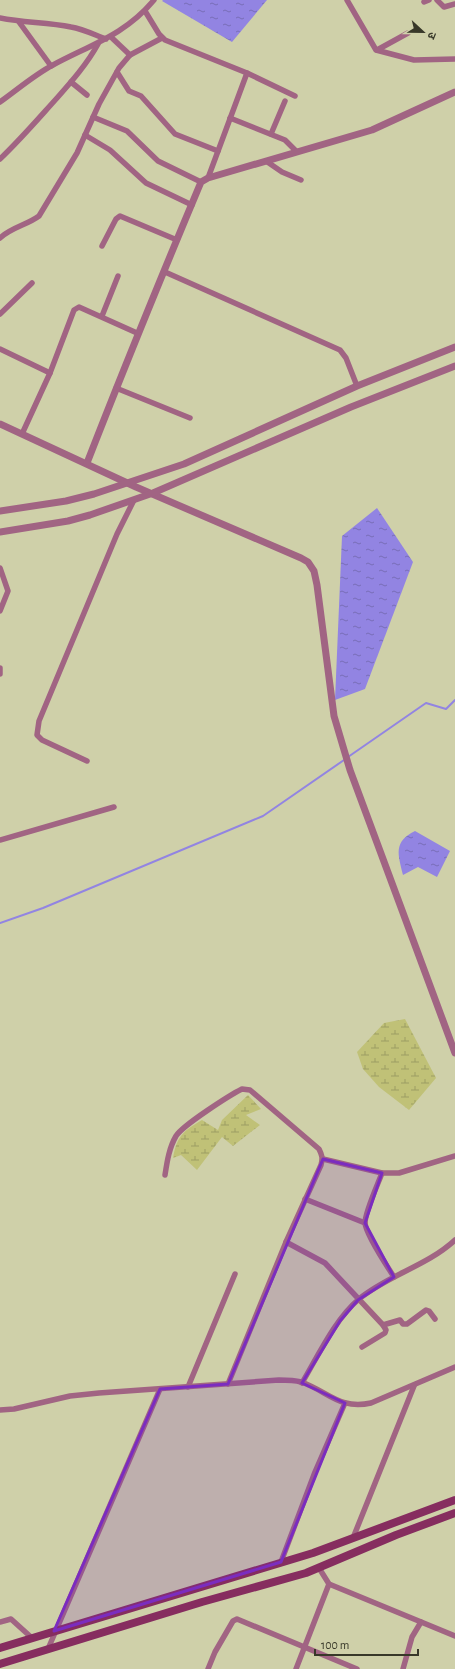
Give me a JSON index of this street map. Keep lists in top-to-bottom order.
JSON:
{
  "scale_bar": "100 m",
  "north": "right"
}
